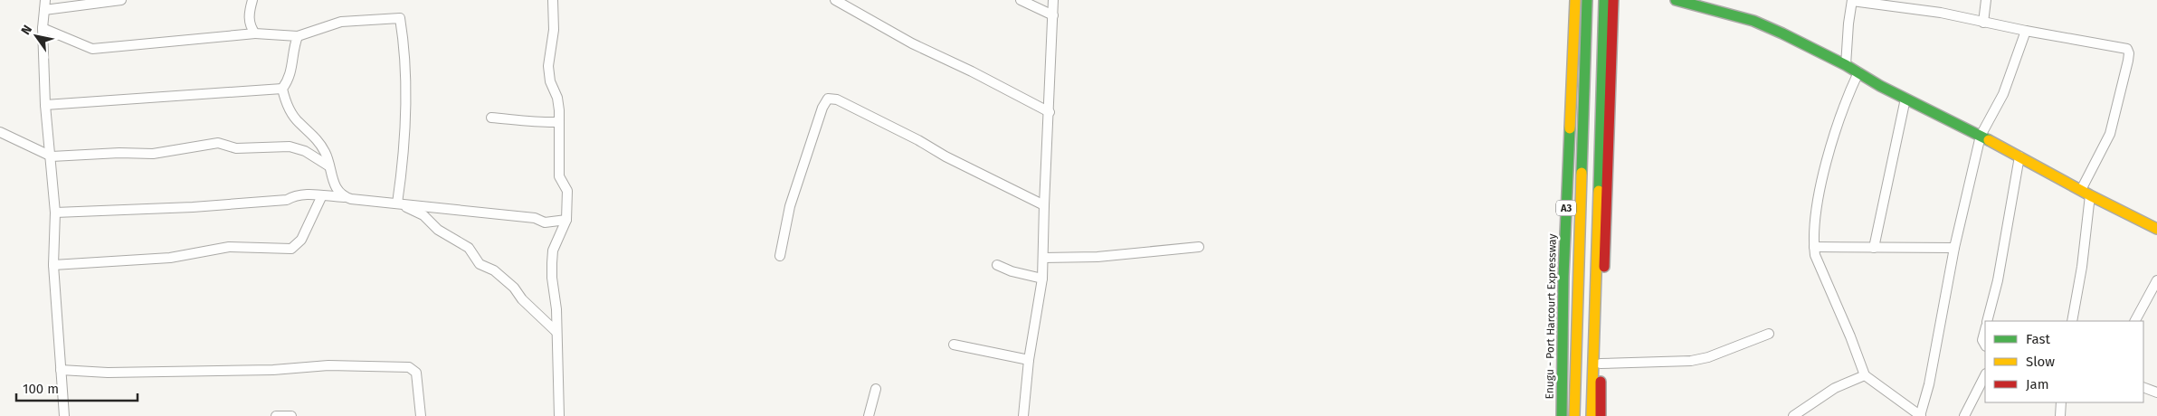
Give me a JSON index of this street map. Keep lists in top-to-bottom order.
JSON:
{
  "streets": {
    "main road": ["A3", "Enugu - Port Harcourt Expressway"]
  },
  "legend": ["Fast", "Slow", "Jam"],
  "scale_bar": "100 m",
  "north": "top left"
}
